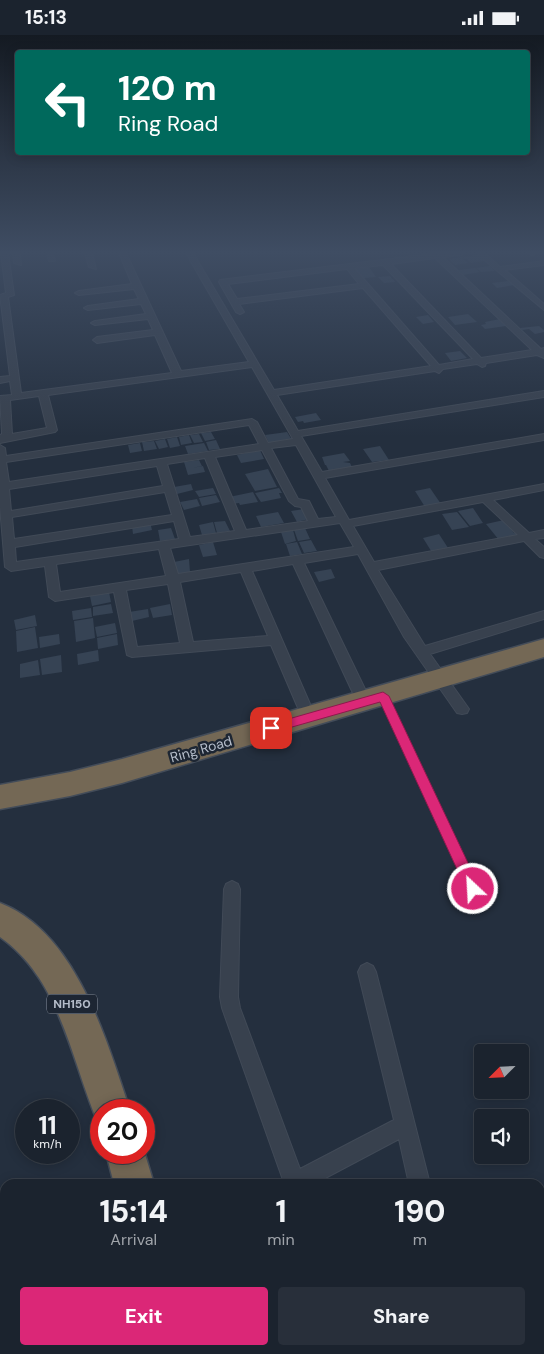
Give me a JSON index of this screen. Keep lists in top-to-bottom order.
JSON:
{
  "streets": {
    "highway": ["Ring Road", "NH150"]
  },
  "north": "bottom left",
  "page": {
    "status": "15:13",
    "turn": ["120 m", "Ring Road"],
    "speed": "11 km/h",
    "limit": "20",
    "eta": [
      "15:14",
      "Arrival",
      "1",
      "min",
      "190",
      "m"
    ],
    "buttons": ["Exit", "Share"]
  }
}
